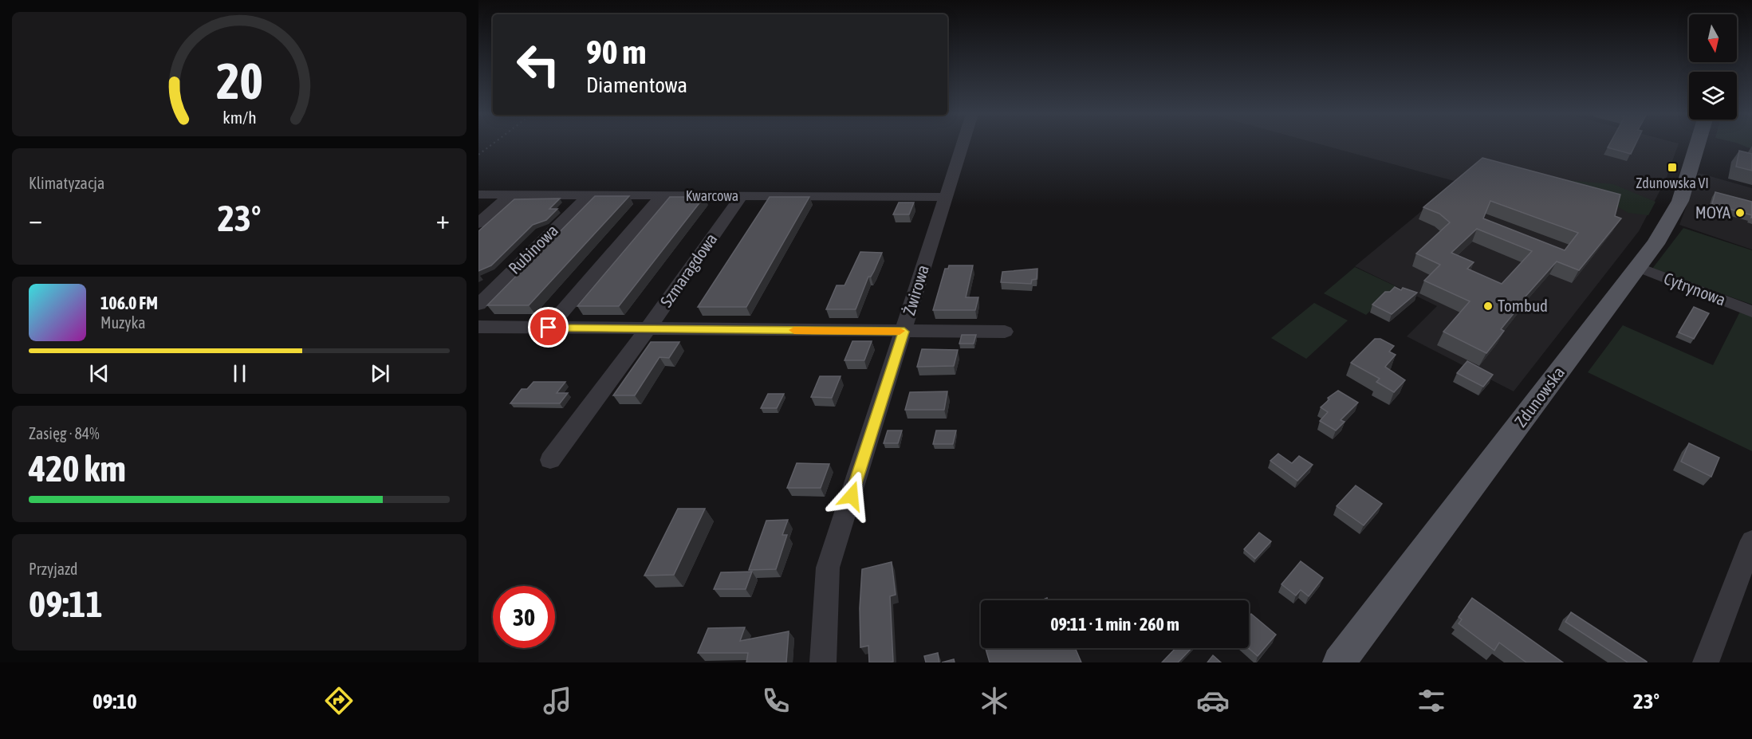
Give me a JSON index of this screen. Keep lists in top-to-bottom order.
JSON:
{
  "streets": {
    "main road": ["Zdunowska"],
    "street": [
      "Kwarcowa",
      "Rubinowa",
      "Szmaragdowa",
      "Cytrynowa",
      "Żwirowa"
    ]
  },
  "crossings": [
    ["Kwarcowa", "Rubinowa"],
    ["Kwarcowa", "Szmaragdowa"],
    ["Kwarcowa", "Żwirowa"],
    ["Cytrynowa", "Zdunowska"]
  ],
  "places": {
    "transit": ["Zdunowska VI"],
    "other": ["MOYA", "Tombud"]
  },
  "north": "bottom",
  "page": {
    "turn": ["90 m", "Diamentowa"],
    "tile": [
      "Klimatyzacja",
      ["Zasięg · 84%", "420 km"],
      ["Przyjazd", "09:11"]
    ],
    "heat": ["−", "23°", "+"],
    "song": ["106.0 FM", "Muzyka"],
    "limit": "30",
    "trip": "09:11 · 1 min · 260 m",
    "tabs": ["09:10", "23°"],
    "gauge": ["20", "km/h"]
  }
}
